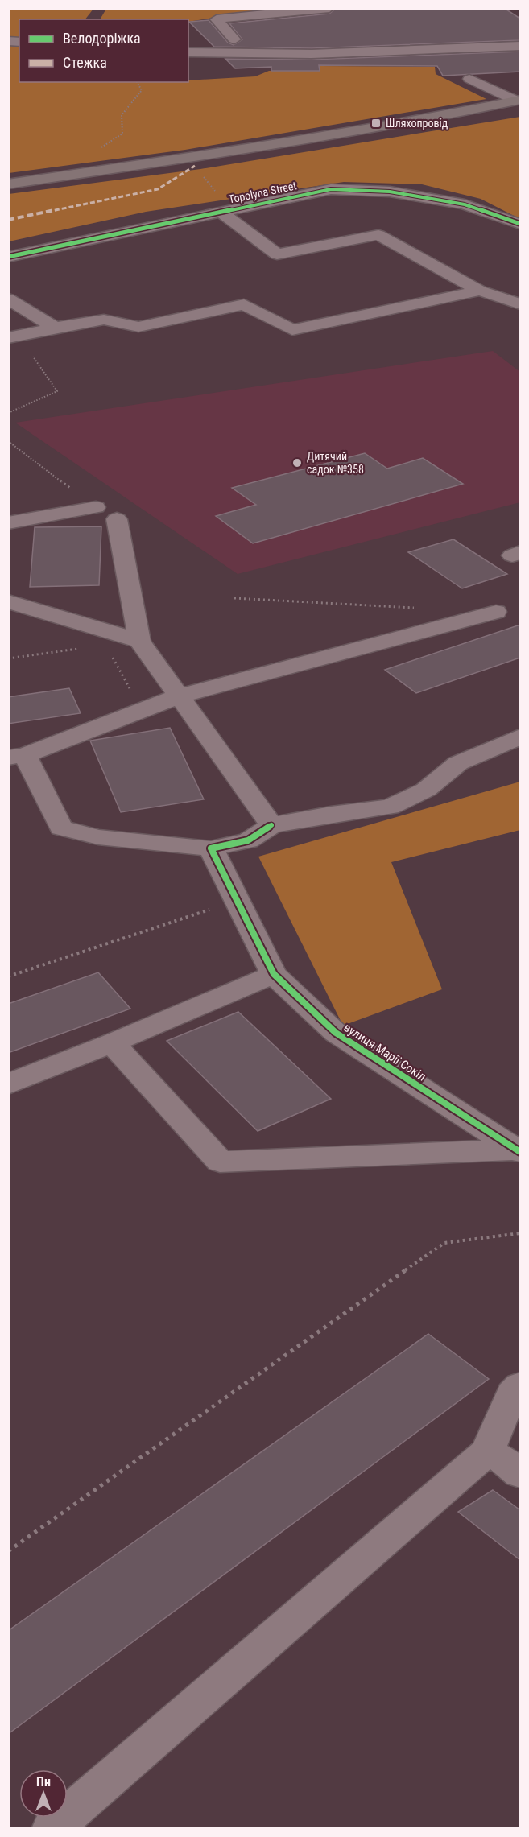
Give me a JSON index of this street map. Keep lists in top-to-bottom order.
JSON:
{
  "streets": {
    "street": ["Topolyna Street", "вулиця Марії Сокіл"]
  },
  "places": {
    "transit": ["Шляхопровід"],
    "other": ["Дитячий садок №358"]
  },
  "legend": ["Велодоріжка", "Стежка"],
  "north": "top"
}
